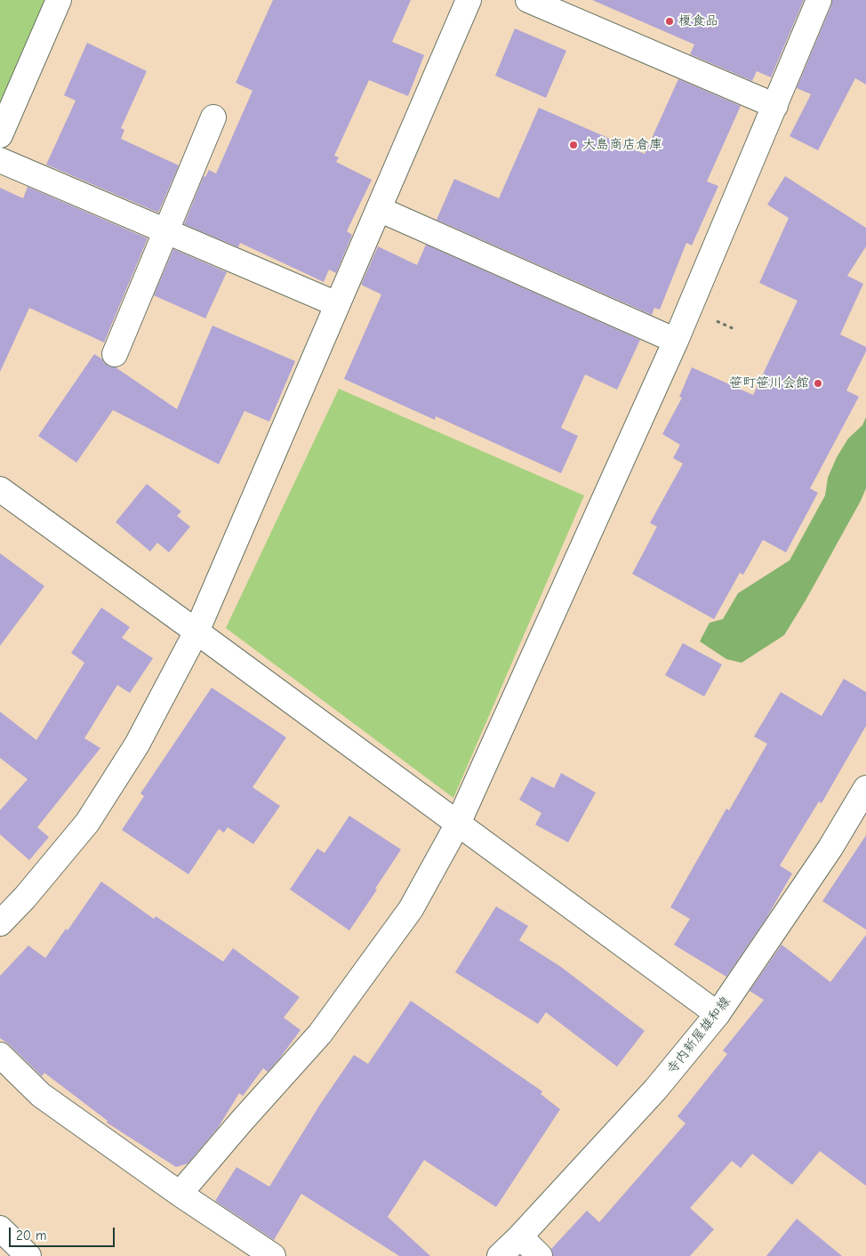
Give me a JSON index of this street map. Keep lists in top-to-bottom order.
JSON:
{
  "streets": {
    "street": ["寺内新屋雄和線"]
  },
  "places": ["榎食品", "大島商店倉庫", "笹町笹川会館"],
  "scale_bar": "20 m"
}
